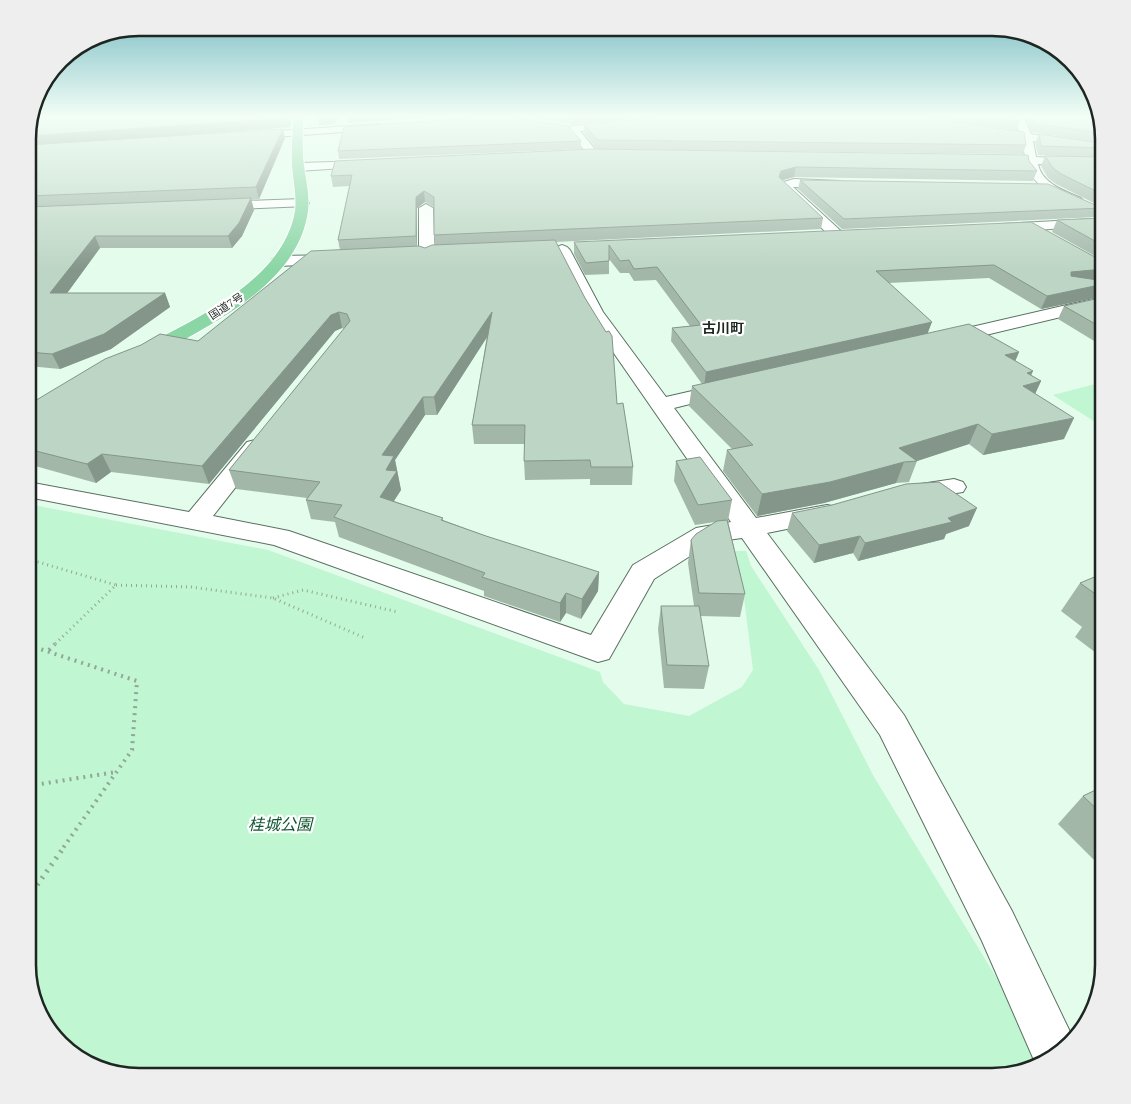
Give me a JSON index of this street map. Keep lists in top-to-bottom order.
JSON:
{
  "streets": {
    "highway": ["国道7号"]
  },
  "districts": ["古川町"],
  "parks": ["桂城公園"]
}
